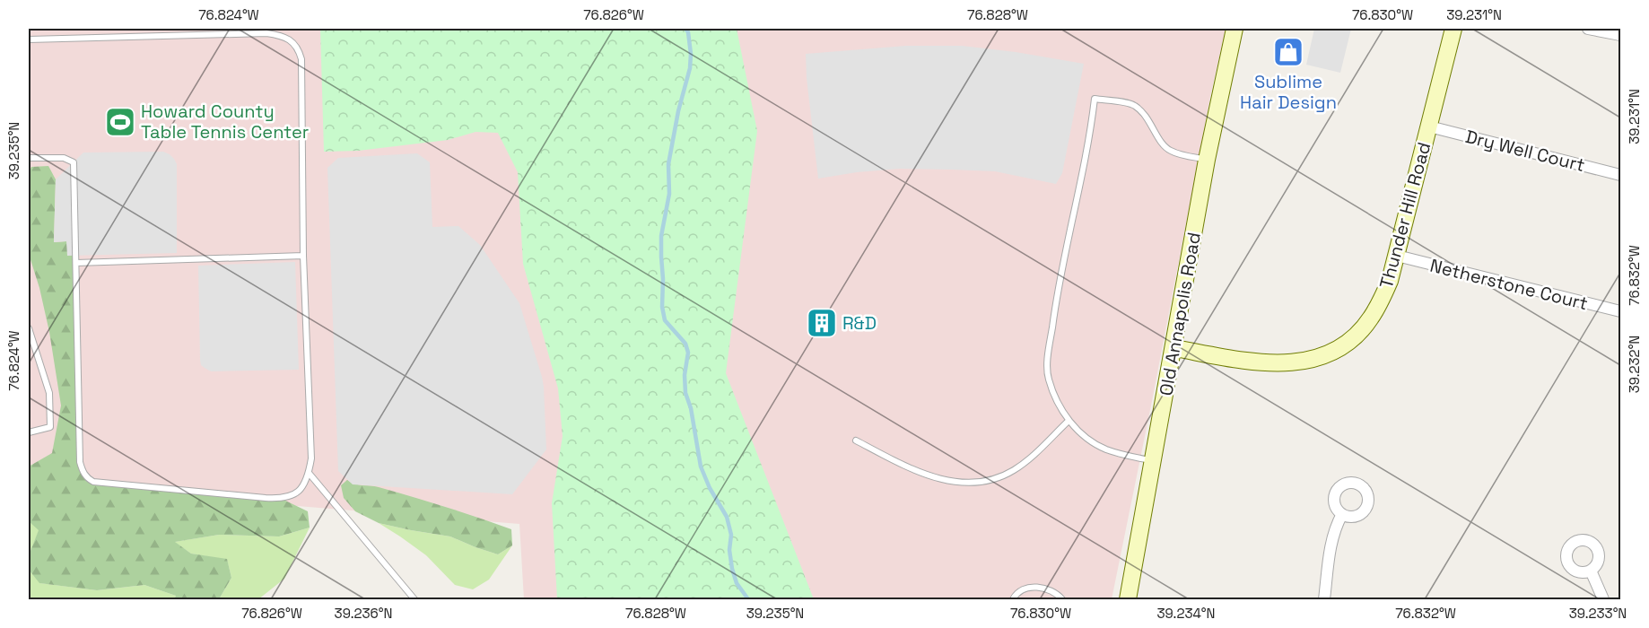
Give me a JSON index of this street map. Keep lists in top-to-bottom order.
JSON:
{
  "streets": {
    "main road": ["Thunder Hill Road", "Old Annapolis Road"],
    "street": ["Dry Well Court", "Netherstone Court"]
  },
  "crossings": [
    ["Dry Well Court", "Thunder Hill Road"],
    ["Thunder Hill Road", "Netherstone Court"],
    ["Thunder Hill Road", "Old Annapolis Road"]
  ],
  "places": {
    "shop": ["Sublime Hair Design"],
    "sports": ["Howard County Table Tennis Center"],
    "building": ["R&D"]
  },
  "coordinates": [
    "76.824°W",
    "76.826°W",
    "76.828°W",
    "76.830°W",
    "39.231°N",
    "39.235°N",
    "76.832°W",
    "39.232°N",
    "39.236°N",
    "39.234°N",
    "39.233°N"
  ]
}
